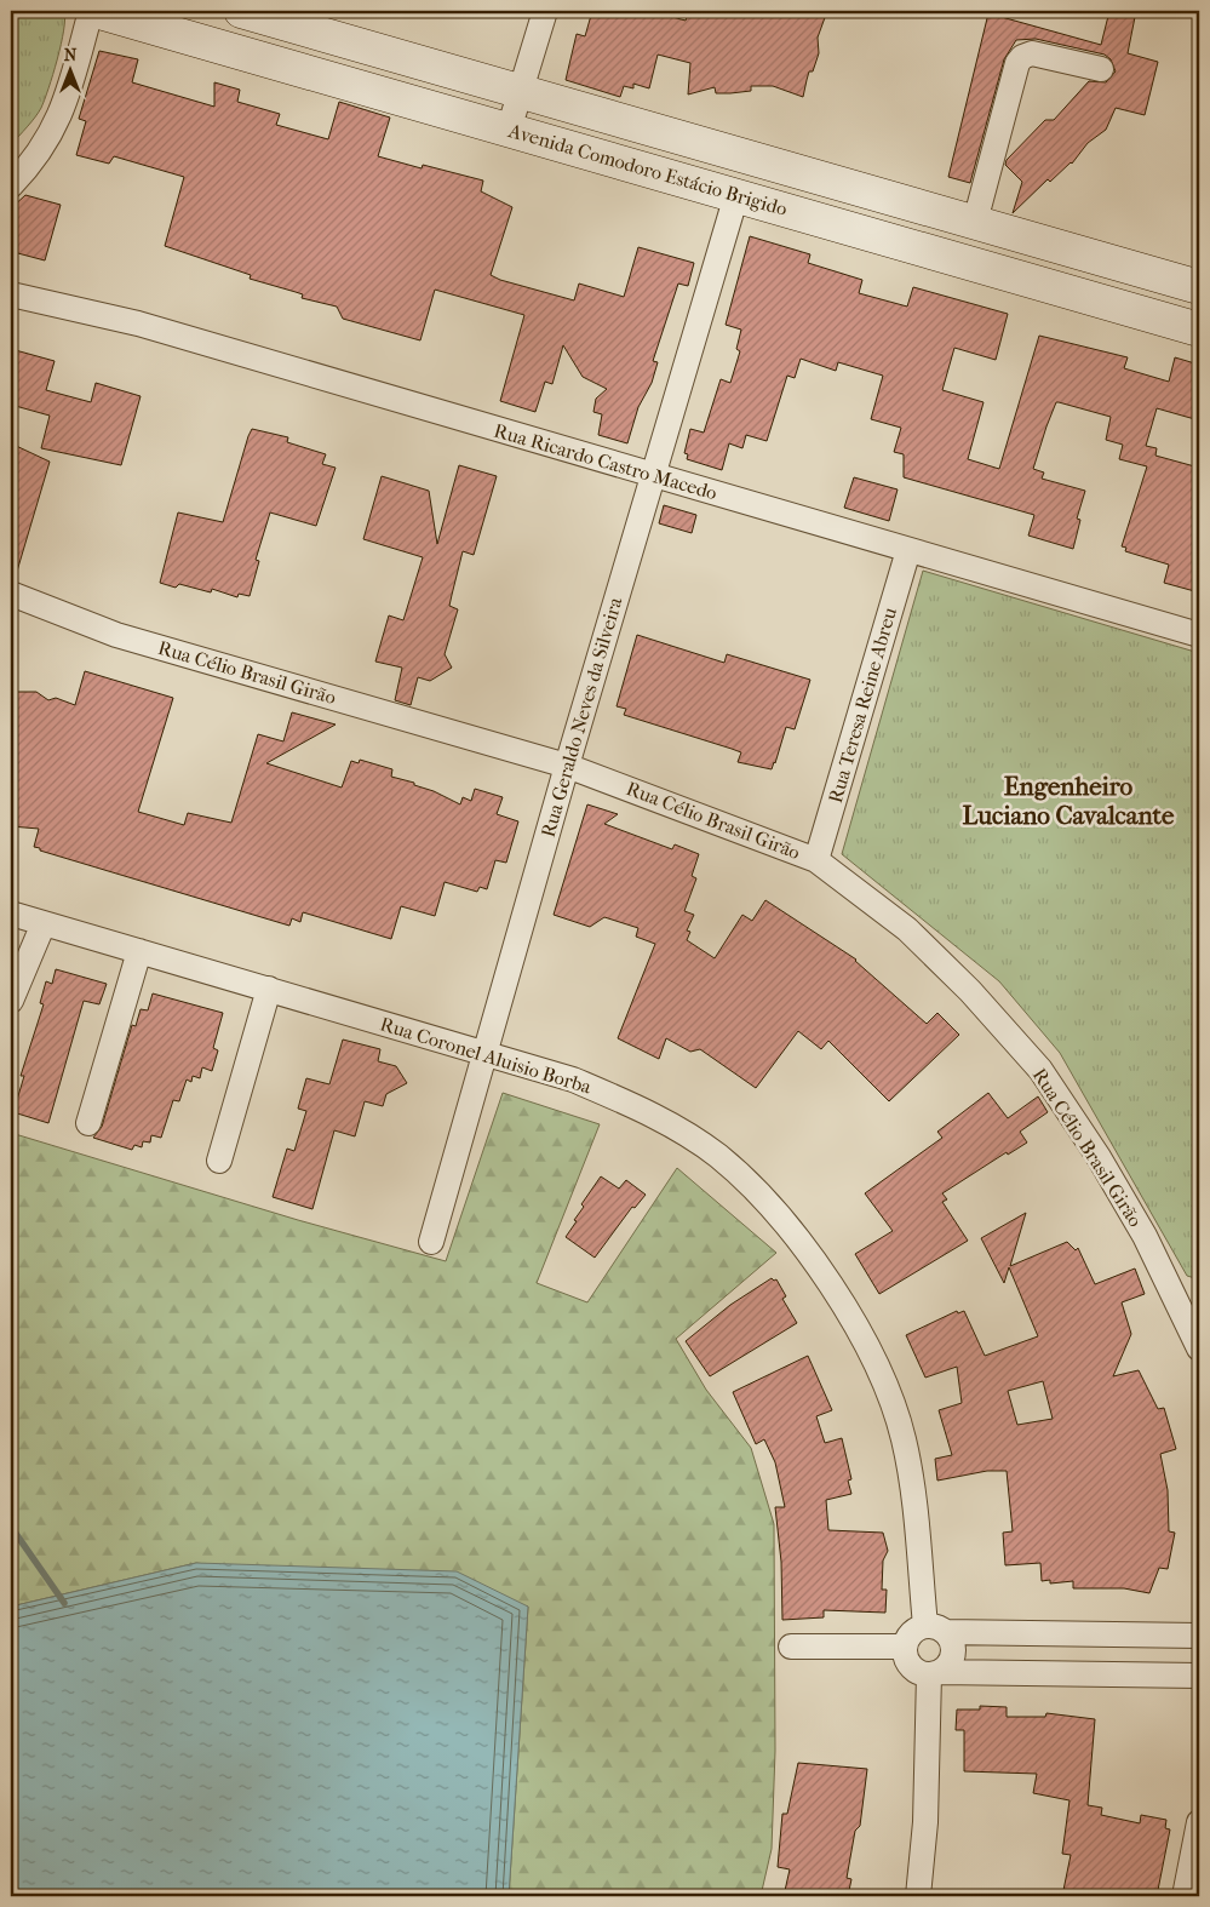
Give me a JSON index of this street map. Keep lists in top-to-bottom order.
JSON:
{
  "streets": {
    "main road": ["Avenida Comodoro Estácio Brigido"],
    "street": [
      "Rua Ricardo Castro Macedo",
      "Rua Célio Brasil Girão",
      "Rua Teresa Reine Abreu",
      "Rua Geraldo Neves da Silveira",
      "Rua Coronel Aluisio Borba"
    ]
  },
  "crossings": [
    ["Avenida Comodoro Estácio Brigido", "Rua Geraldo Neves da Silveira"],
    ["Rua Ricardo Castro Macedo", "Rua Teresa Reine Abreu"],
    ["Rua Ricardo Castro Macedo", "Rua Geraldo Neves da Silveira"],
    ["Rua Célio Brasil Girão", "Rua Teresa Reine Abreu"],
    ["Rua Célio Brasil Girão", "Rua Geraldo Neves da Silveira"],
    ["Rua Geraldo Neves da Silveira", "Rua Coronel Aluisio Borba"]
  ],
  "districts": ["Engenheiro Luciano Cavalcante"],
  "north": "top"
}
